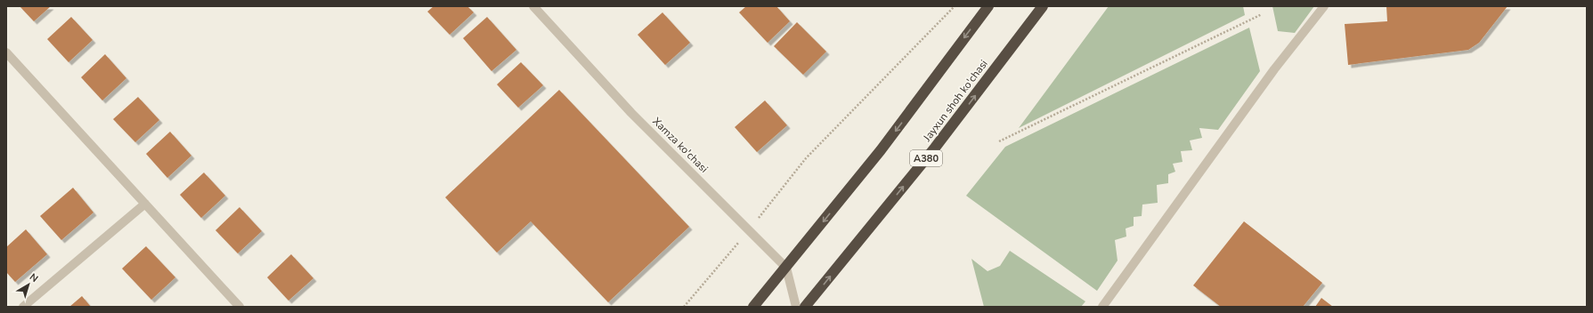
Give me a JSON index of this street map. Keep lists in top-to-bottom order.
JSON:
{
  "streets": {
    "highway": ["Jayxun shoh ko'chasi", "A380"],
    "street": ["Xamza ko'chasi"]
  },
  "north": "top right"
}
